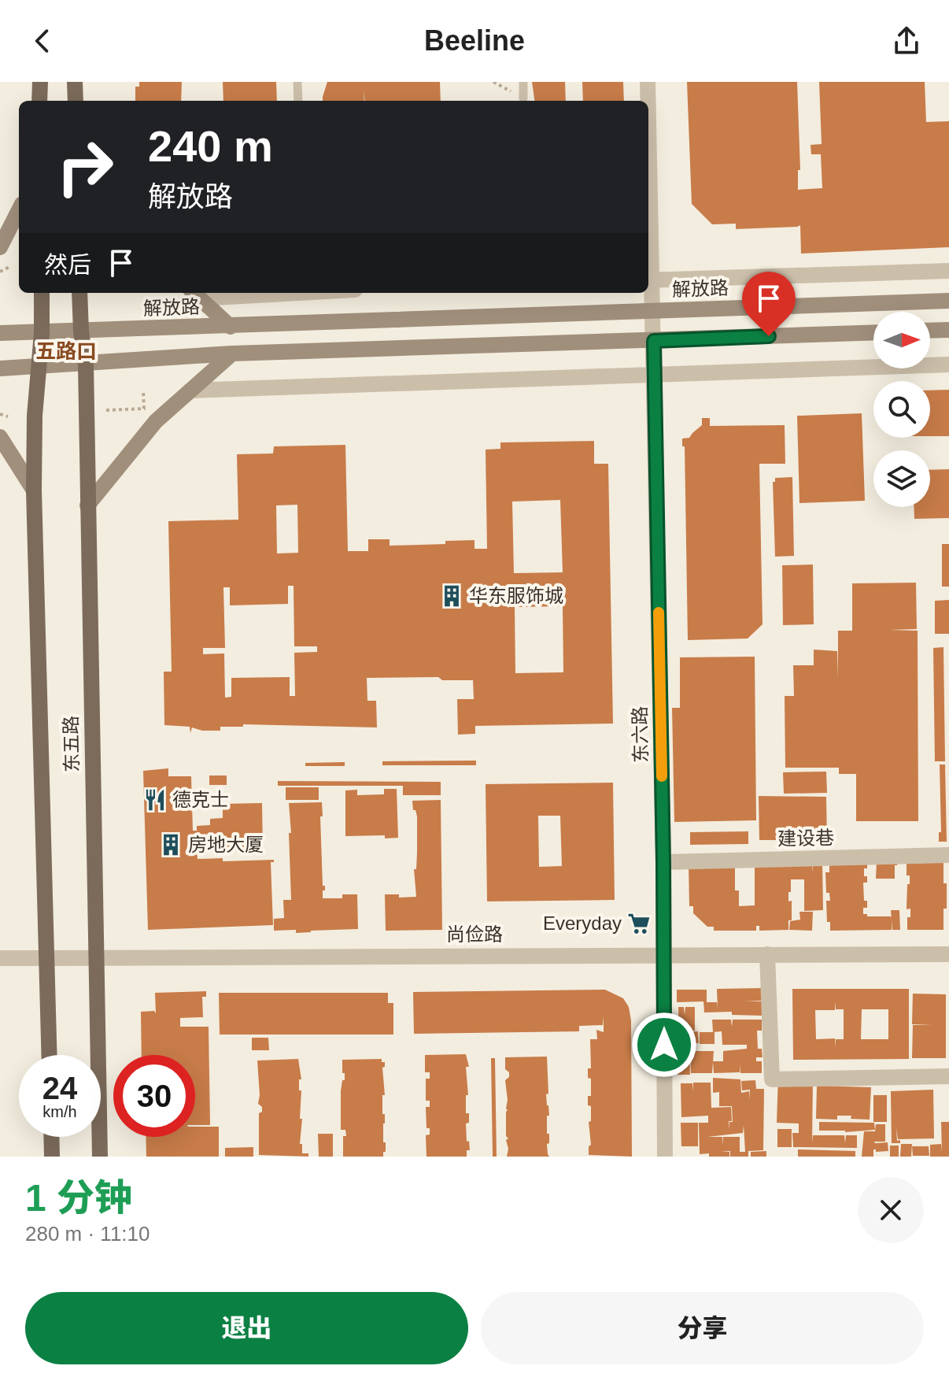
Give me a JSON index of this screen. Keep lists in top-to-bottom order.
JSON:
{
  "streets": {
    "main road": ["解放路", "东五路"],
    "street": ["东六路", "建设巷", "尚俭路"]
  },
  "crossings": [
    ["解放路", "东六路"],
    ["解放路", "东五路"],
    ["东六路", "建设巷"],
    ["东六路", "尚俭路"],
    ["东五路", "尚俭路"]
  ],
  "districts": ["五路口"],
  "places": {
    "building": ["华东服饰城", "房地大厦"],
    "restaurant": ["德克士"],
    "supermarket": ["Everyday"]
  },
  "north": "right",
  "page": {
    "header": "Beeline",
    "turn": ["240 m", "解放路"],
    "then": "然后",
    "speed": "24 km/h",
    "limit": "30",
    "heading": ["1 分钟", "280 m · 11:10"],
    "buttons": ["退出", "分享"]
  }
}
